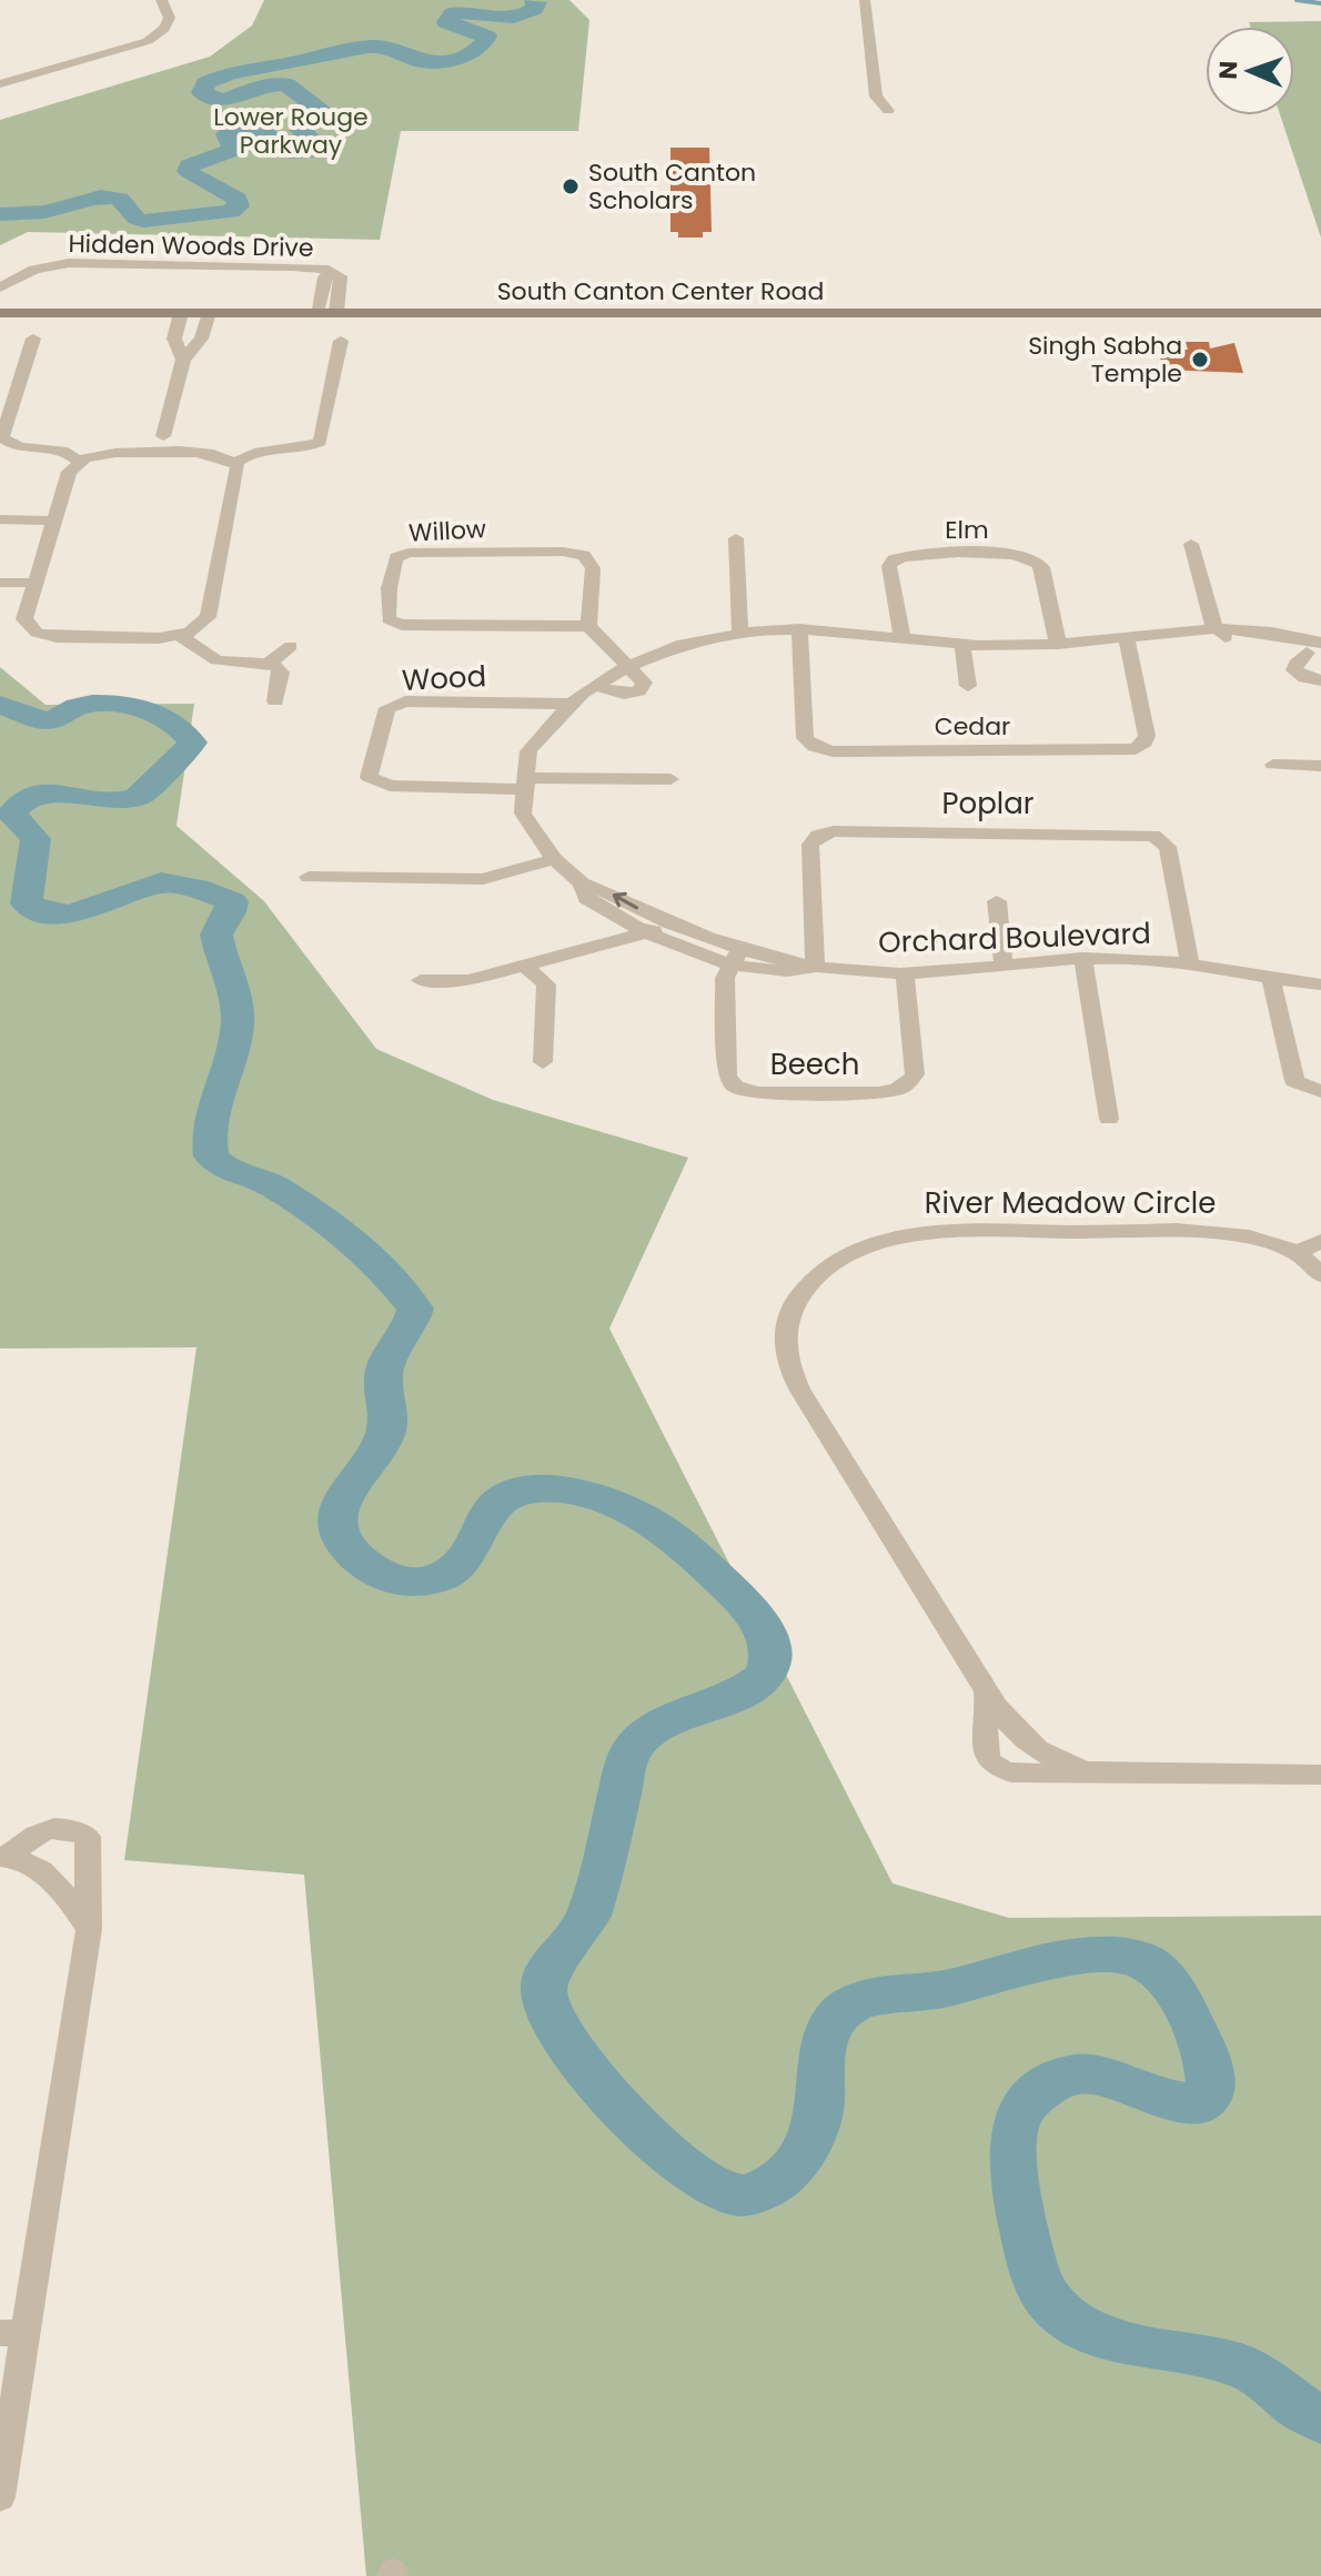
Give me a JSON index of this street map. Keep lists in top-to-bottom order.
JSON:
{
  "streets": {
    "main road": ["South Canton Center Road"],
    "street": [
      "Hidden Woods Drive",
      "Elm",
      "Willow",
      "Wood",
      "Cedar",
      "Poplar",
      "Orchard Boulevard",
      "Beech",
      "River Meadow Circle"
    ]
  },
  "crossings": [
    ["Hidden Woods Drive", "South Canton Center Road"],
    ["Wood", "Orchard Boulevard"],
    ["Poplar", "Orchard Boulevard"],
    ["Orchard Boulevard", "Beech"]
  ],
  "parks": ["Lower Rouge Parkway"],
  "places": ["South Canton Scholars", "Singh Sabha Temple"],
  "north": "left"
}
